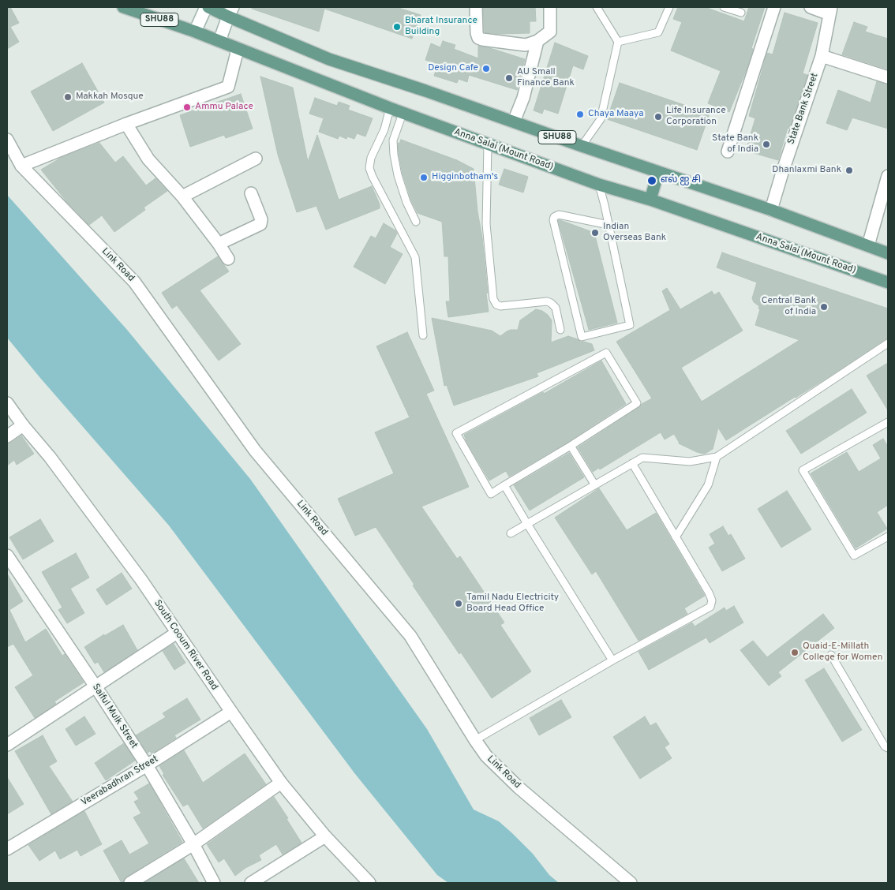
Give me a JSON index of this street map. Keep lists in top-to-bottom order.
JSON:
{
  "streets": {
    "main road": ["SHU88", "Anna Salai (Mount Road)"],
    "street": [
      "State Bank Street",
      "Link Road",
      "South Cooum River Road",
      "Saiful Mulk Street",
      "Veerabadhran Street"
    ]
  },
  "crossings": [
    ["SHU88", "State Bank Street"],
    ["South Cooum River Road", "Veerabadhran Street"],
    ["Saiful Mulk Street", "Veerabadhran Street"]
  ],
  "places": [
    "Bharat Insurance Building",
    "Design Cafe",
    "AU Small Finance Bank",
    "Makkah Mosque",
    "Ammu Palace",
    "Chaya Maaya",
    "Life Insurance Corporation",
    "State Bank of India",
    "Dhanlaxmi Bank",
    "Higginbotham's",
    "எல் ஐ சி",
    "Indian Overseas Bank",
    "Central Bank of India",
    "Tamil Nadu Electricity Board Head Office",
    "Quaid-E-Millath College for Women"
  ]
}
